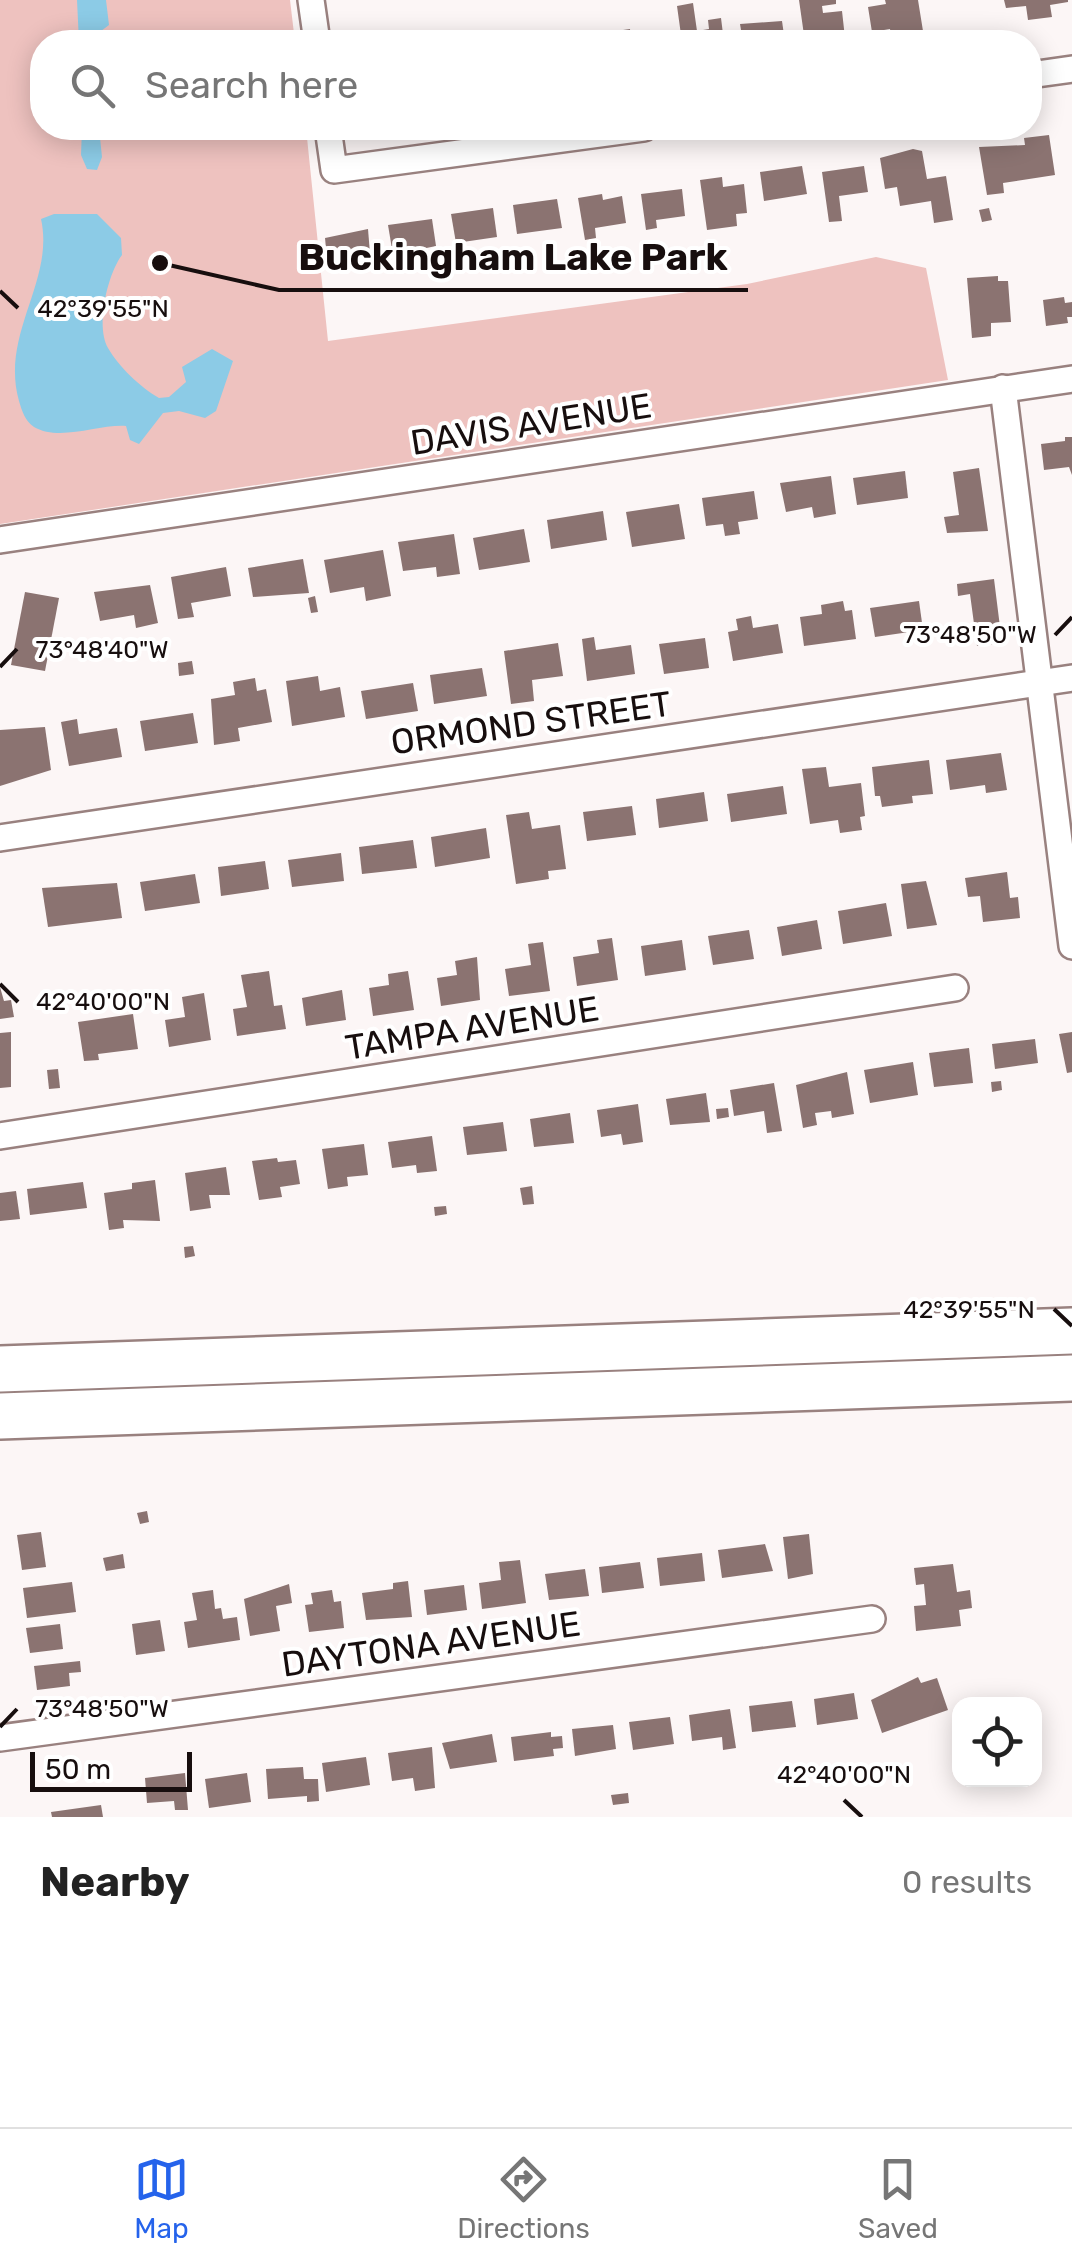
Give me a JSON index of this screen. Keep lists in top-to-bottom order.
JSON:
{
  "streets": {
    "street": [
      "DAVIS AVENUE",
      "ORMOND STREET",
      "TAMPA AVENUE",
      "DAYTONA AVENUE"
    ]
  },
  "places": ["Buckingham Lake Park"],
  "scale_bar": "50 m",
  "page": {
    "search": "Search here",
    "scale": "50 m",
    "heading": ["Nearby", "0 results"],
    "nav": ["Map", "Directions", "Saved"]
  },
  "coordinates": [
    "42°39'55\"N",
    "73°48'50\"W",
    "73°48'40\"W",
    "42°40'00\"N"
  ]
}
